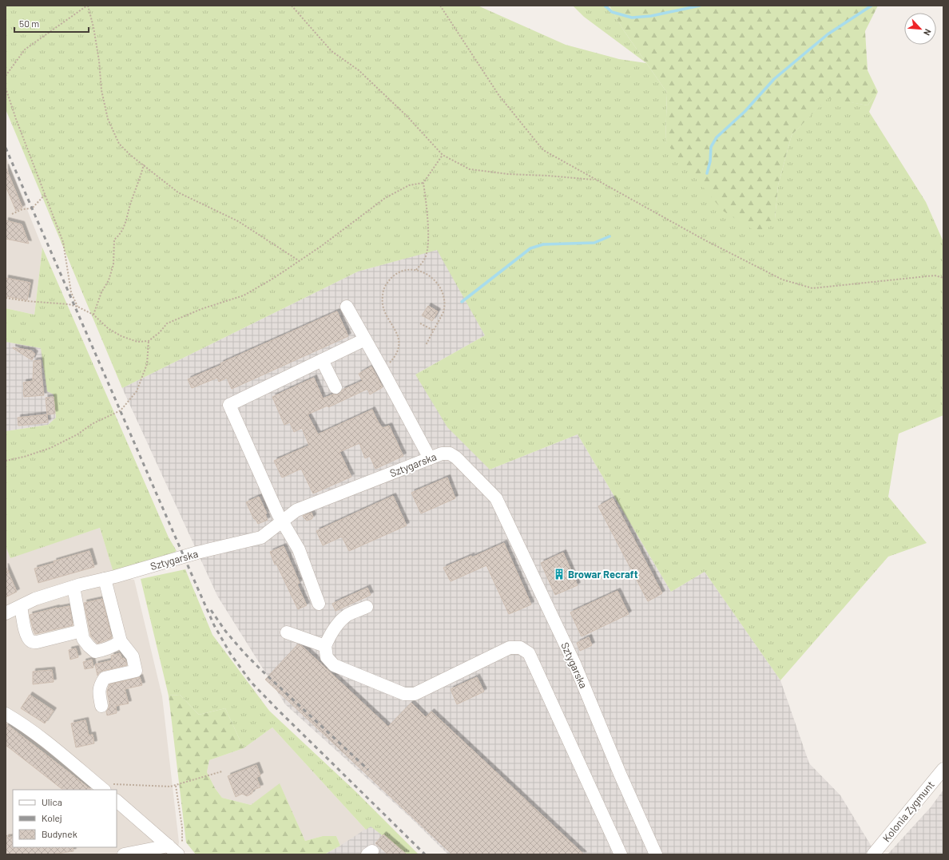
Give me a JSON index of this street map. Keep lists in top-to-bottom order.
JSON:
{
  "streets": {
    "street": ["Sztygarska", "Kolonia Zygmunt"]
  },
  "places": {
    "building": ["Browar Recraft"]
  },
  "legend": ["Ulica", "Kolej", "Budynek"],
  "scale_bar": "50 m",
  "north": "bottom right"
}
